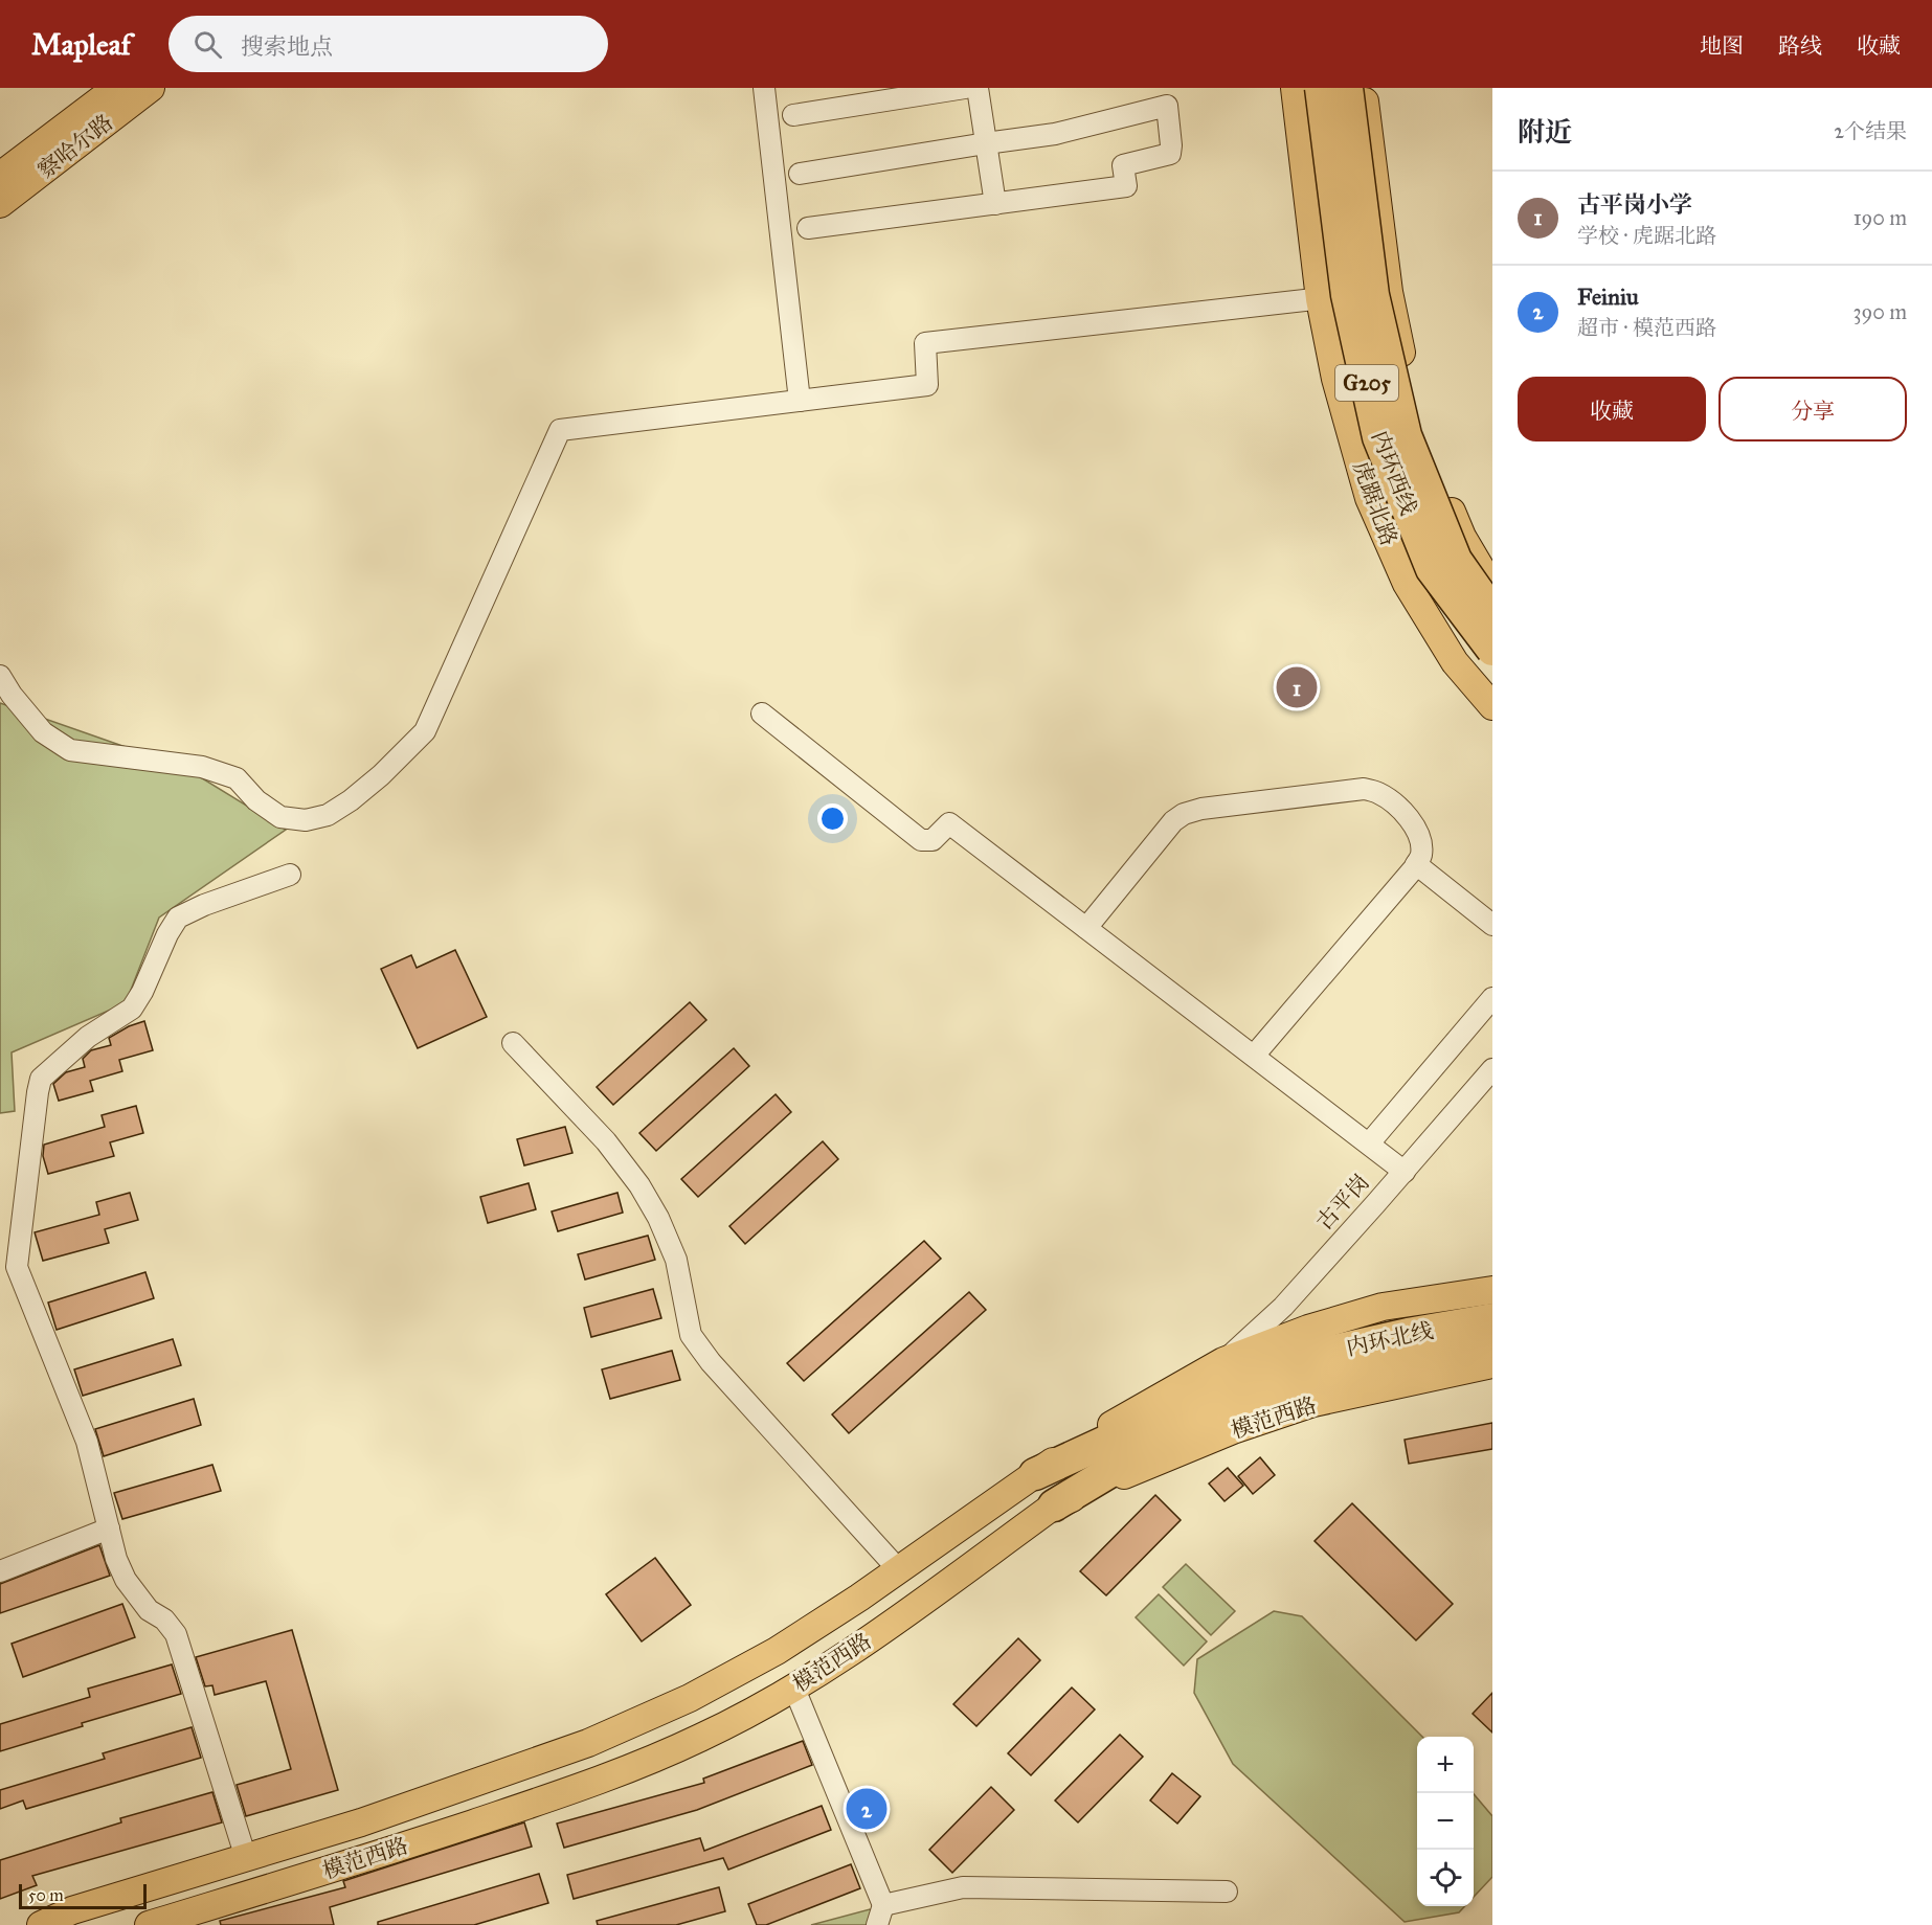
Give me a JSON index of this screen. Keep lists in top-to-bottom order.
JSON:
{
  "streets": {
    "highway": ["G205", "内环西线", "内环北线"],
    "main road": ["察哈尔路", "虎踞北路", "模范西路"],
    "street": ["古平岗"]
  },
  "crossings": [
    ["古平岗", "模范西路"],
    ["内环北线", "模范西路"]
  ],
  "scale_bar": "50 m",
  "page": {
    "header": "Mapleaf",
    "search": "搜索地点",
    "nav": ["地图", "路线", "收藏"],
    "heading": ["附近", "2个结果"],
    "list": [
      {
        "mark": "1",
        "name": "古平岗小学",
        "note": "学校 · 虎踞北路",
        "value": "190 m"
      },
      {
        "mark": "2",
        "name": "Feiniu",
        "note": "超市 · 模范西路",
        "value": "390 m"
      }
    ],
    "buttons": ["收藏", "分享"],
    "pins": ["1", "2"],
    "map_buttons": ["+", "−"],
    "scale": "50 m"
  }
}
